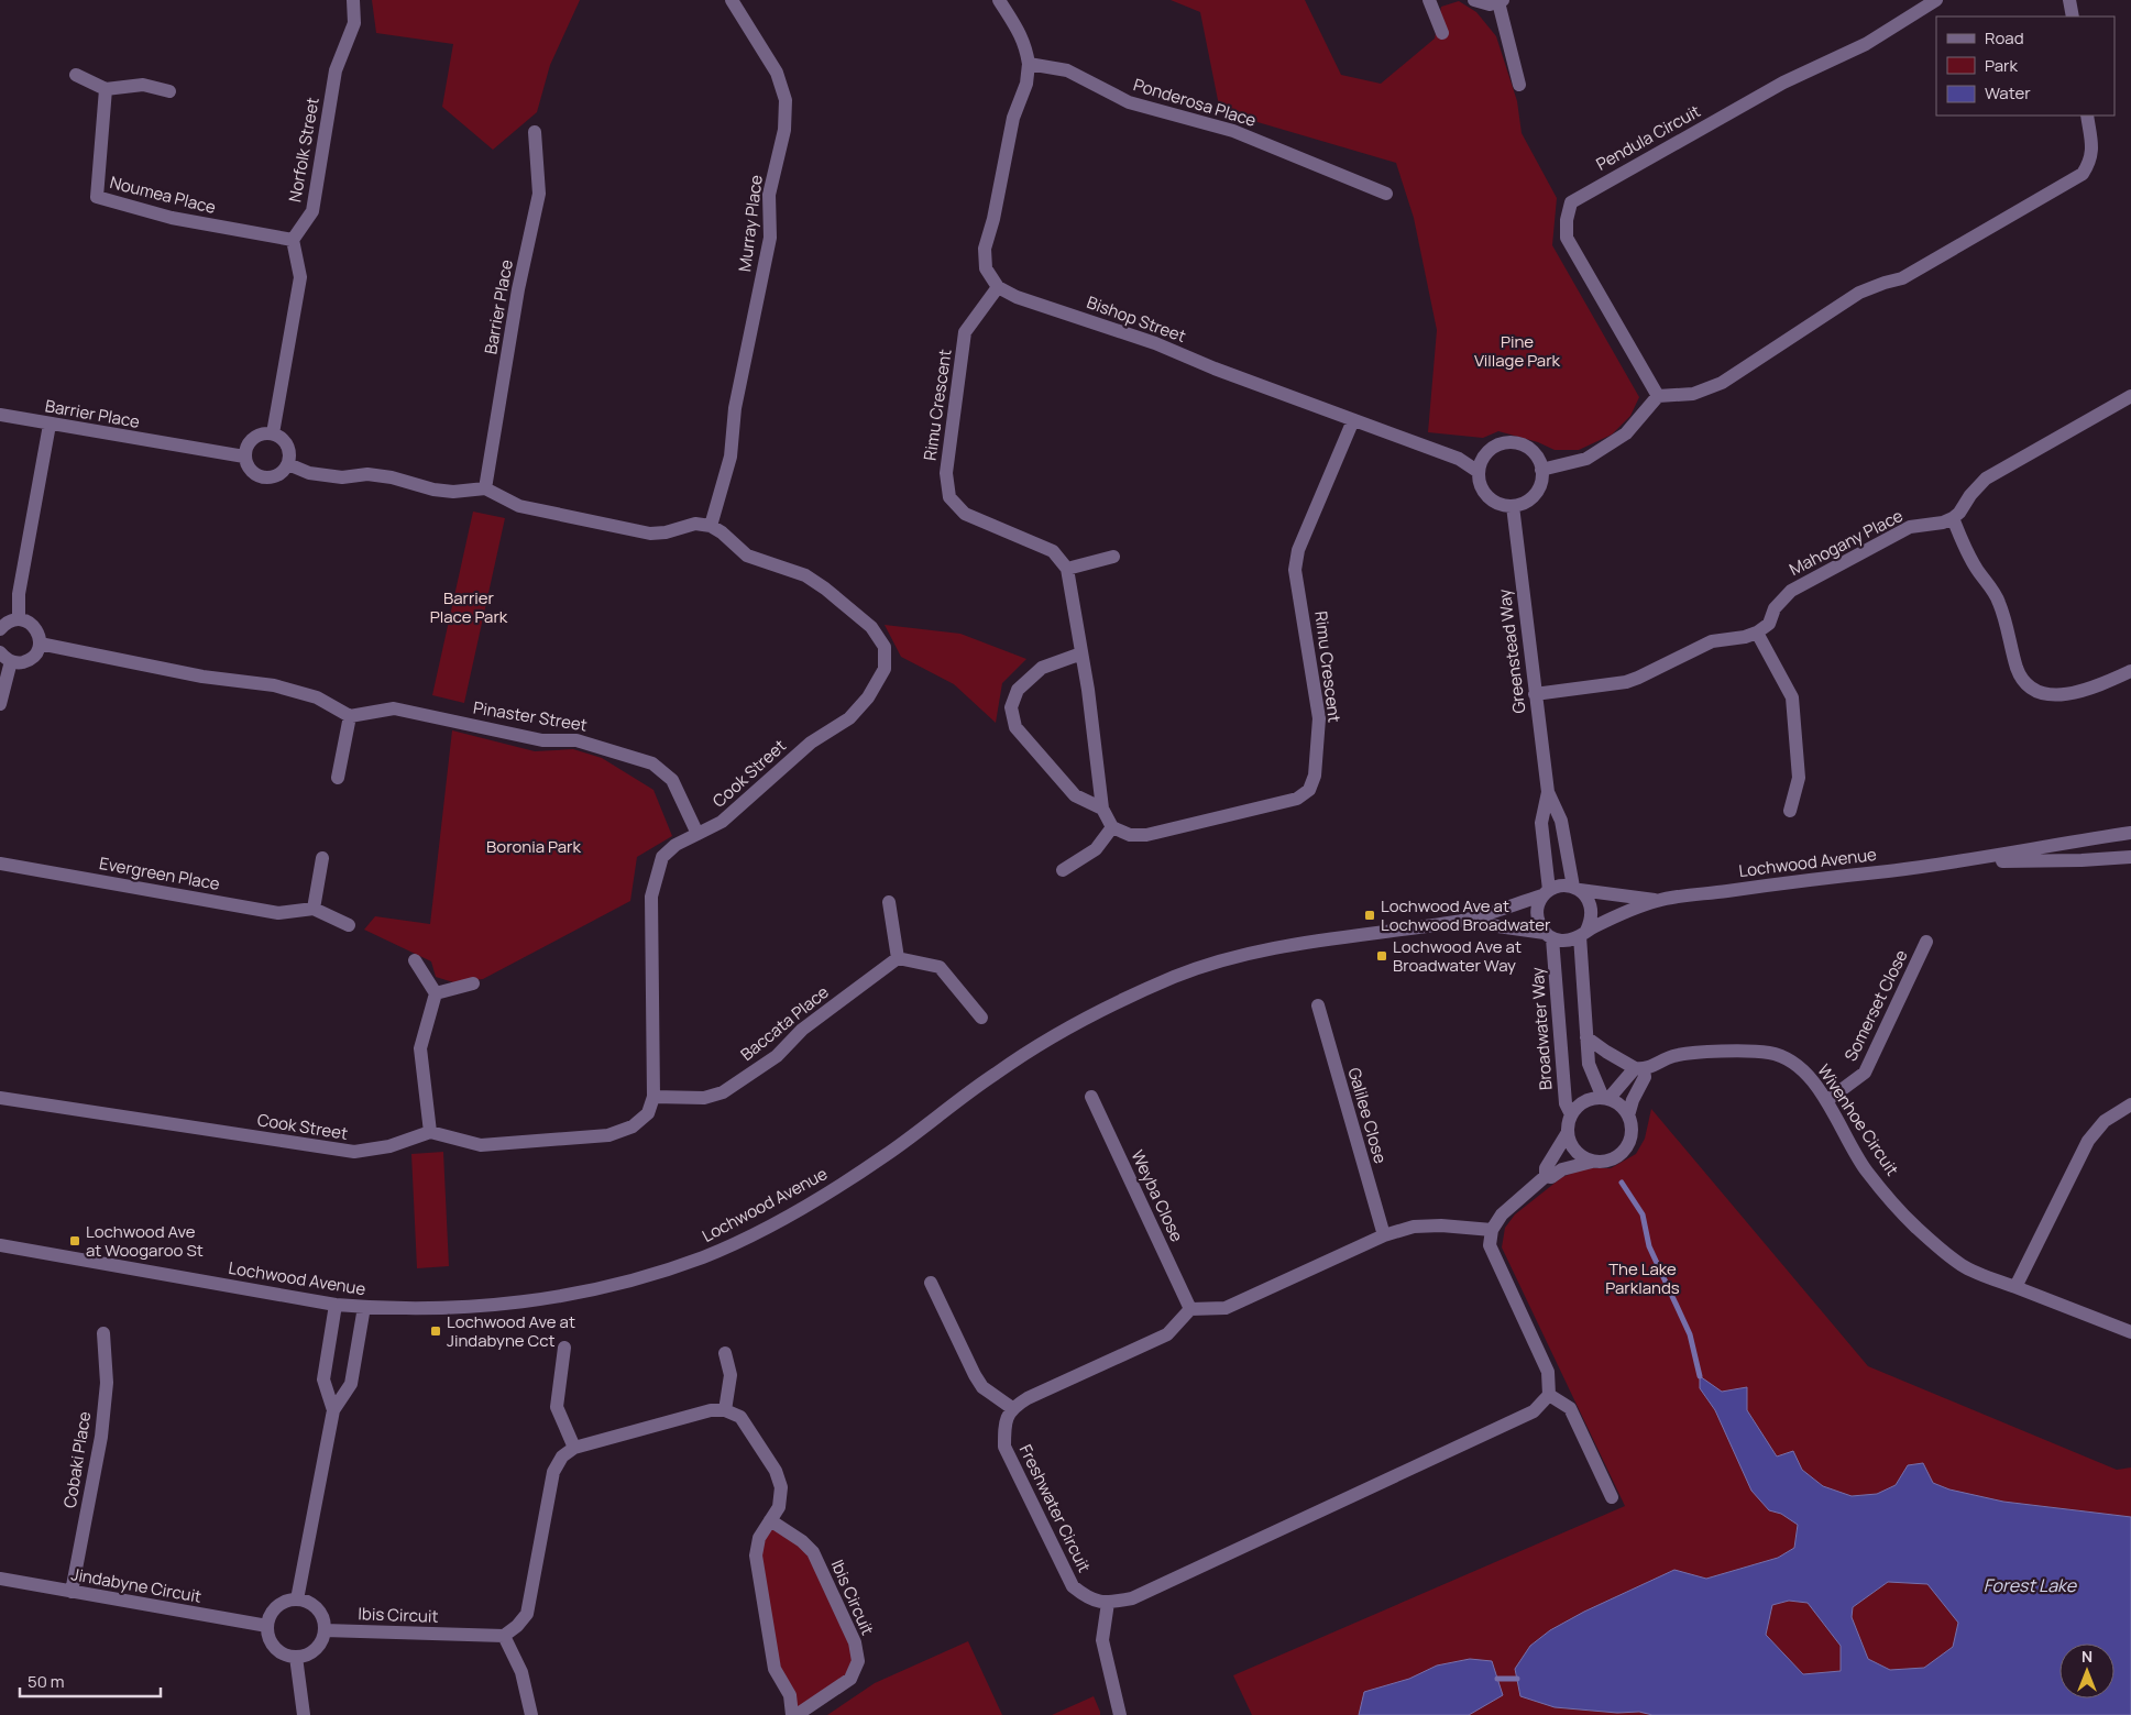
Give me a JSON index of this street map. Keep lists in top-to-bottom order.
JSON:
{
  "streets": {
    "street": [
      "Ponderosa Place",
      "Pendula Circuit",
      "Norfolk Street",
      "Noumea Place",
      "Murray Place",
      "Barrier Place",
      "Bishop Street",
      "Rimu Crescent",
      "Mahogany Place",
      "Greenstead Way",
      "Pinaster Street",
      "Cook Street",
      "Lochwood Avenue",
      "Evergreen Place",
      "Somerset Close",
      "Baccata Place",
      "Broadwater Way",
      "Galilee Close",
      "Wivenhoe Circuit",
      "Weyba Close",
      "Cobaki Place",
      "Freshwater Circuit",
      "Jindabyne Circuit",
      "Ibis Circuit"
    ]
  },
  "crossings": [
    ["Norfolk Street", "Noumea Place"],
    ["Murray Place", "Cook Street"],
    ["Bishop Street", "Rimu Crescent"],
    ["Bishop Street", "Greenstead Way"],
    ["Greenstead Way", "Lochwood Avenue"],
    ["Greenstead Way", "Broadwater Way"],
    ["Pinaster Street", "Cook Street"],
    ["Cook Street", "Baccata Place"],
    ["Lochwood Avenue", "Broadwater Way"],
    ["Somerset Close", "Wivenhoe Circuit"],
    ["Broadwater Way", "Wivenhoe Circuit"],
    ["Cobaki Place", "Jindabyne Circuit"],
    ["Jindabyne Circuit", "Ibis Circuit"]
  ],
  "water": ["Forest Lake"],
  "parks": [
    "Pine Village Park",
    "Barrier Place Park",
    "Boronia Park",
    "The Lake Parklands"
  ],
  "places": {
    "transit": [
      "Lochwood Ave at Lochwood Broadwater",
      "Lochwood Ave at Broadwater Way",
      "Lochwood Ave at Woogaroo St",
      "Lochwood Ave at Jindabyne Cct"
    ]
  },
  "legend": ["Road", "Park", "Water"],
  "scale_bar": "50 m",
  "north": "top"
}
